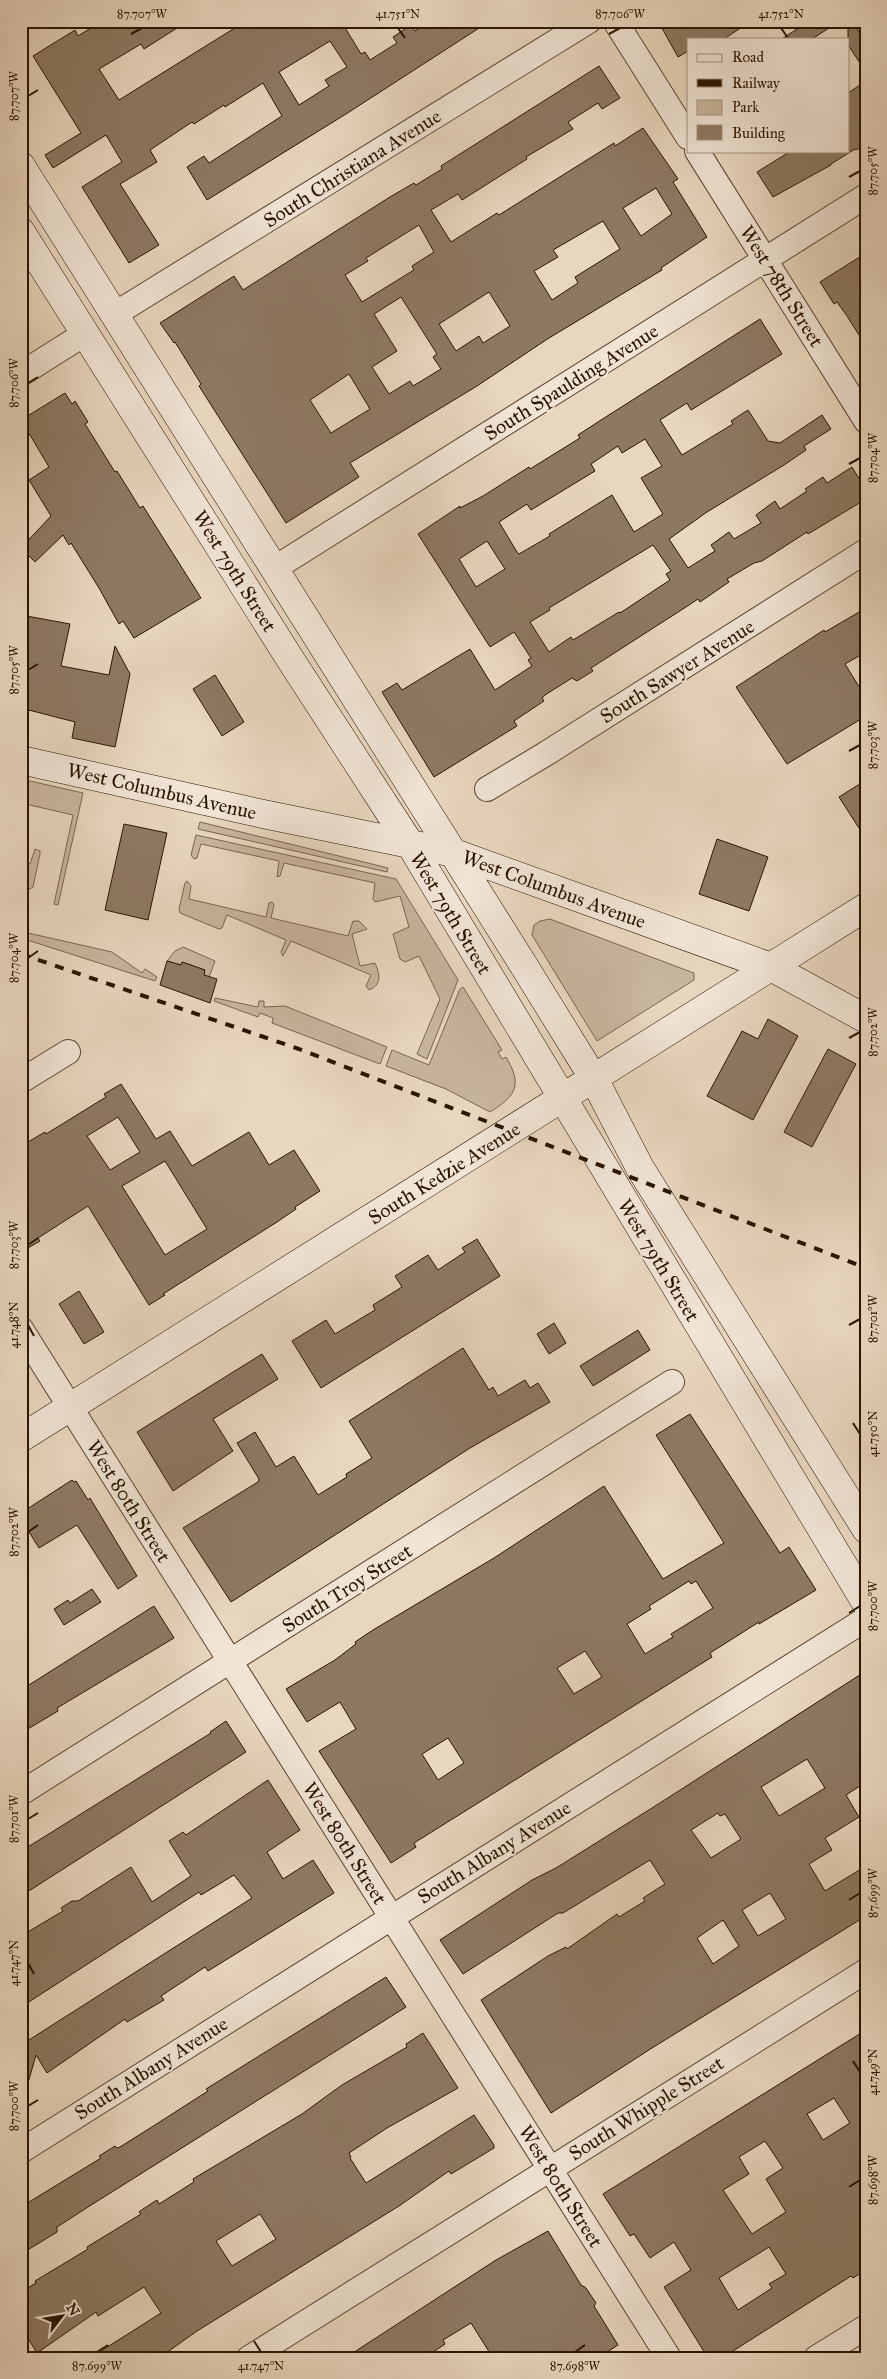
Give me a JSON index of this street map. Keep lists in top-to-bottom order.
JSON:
{
  "streets": {
    "main road": ["West 79th Street", "West Columbus Avenue", "South Kedzie Avenue"],
    "street": [
      "South Christiana Avenue",
      "West 78th Street",
      "South Spaulding Avenue",
      "South Sawyer Avenue",
      "West 80th Street",
      "South Troy Street",
      "South Albany Avenue",
      "South Whipple Street"
    ]
  },
  "crossings": [
    ["South Christiana Avenue", "West 79th Street"],
    ["West 78th Street", "South Spaulding Avenue"],
    ["South Spaulding Avenue", "West 79th Street"],
    ["West 79th Street", "West Columbus Avenue"],
    ["West 79th Street", "South Kedzie Avenue"],
    ["West Columbus Avenue", "South Kedzie Avenue"],
    ["South Kedzie Avenue", "West 80th Street"],
    ["West 80th Street", "South Troy Street"],
    ["West 80th Street", "South Albany Avenue"],
    ["West 80th Street", "South Whipple Street"]
  ],
  "legend": [
    "Road",
    "Railway",
    "Park",
    "Building"
  ],
  "north": "top right",
  "coordinates": [
    "87.707°W",
    "41.751°N",
    "87.706°W",
    "41.752°N",
    "87.705°W",
    "87.704°W",
    "87.703°W",
    "87.702°W",
    "87.701°W",
    "41.748°N",
    "41.750°N",
    "87.700°W",
    "87.699°W",
    "41.747°N",
    "41.749°N",
    "87.698°W"
  ]
}
